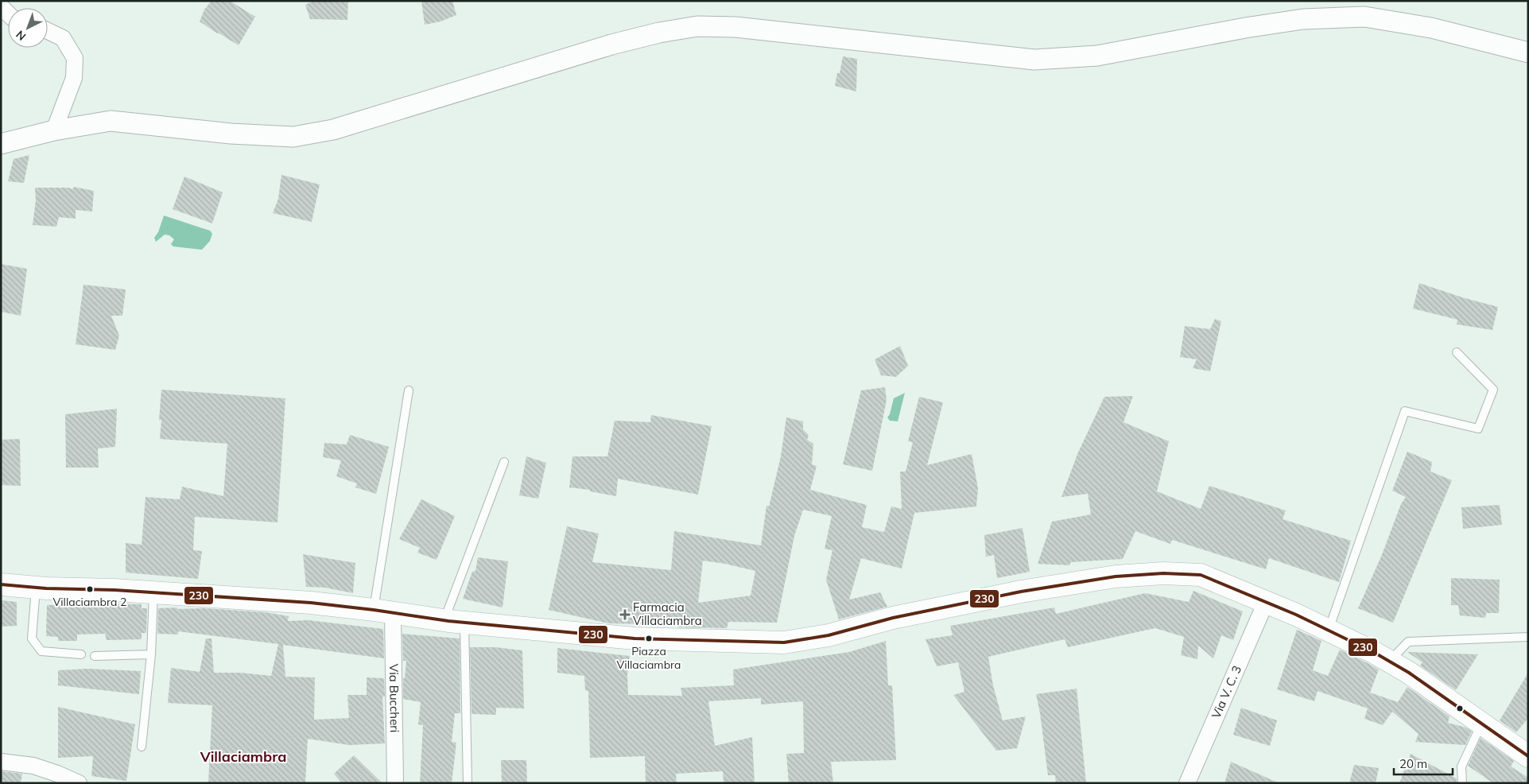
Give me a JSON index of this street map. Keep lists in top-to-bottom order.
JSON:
{
  "streets": {
    "street": ["Via V. C. 3", "Via Buccheri"]
  },
  "districts": ["Villaciambra"],
  "places": {
    "other": ["Villaciambra 2", "Piazza Villaciambra"],
    "health": ["Farmacia Villaciambra"]
  },
  "lines": ["transit line 230"],
  "scale_bar": "20 m",
  "north": "bottom left"
}
